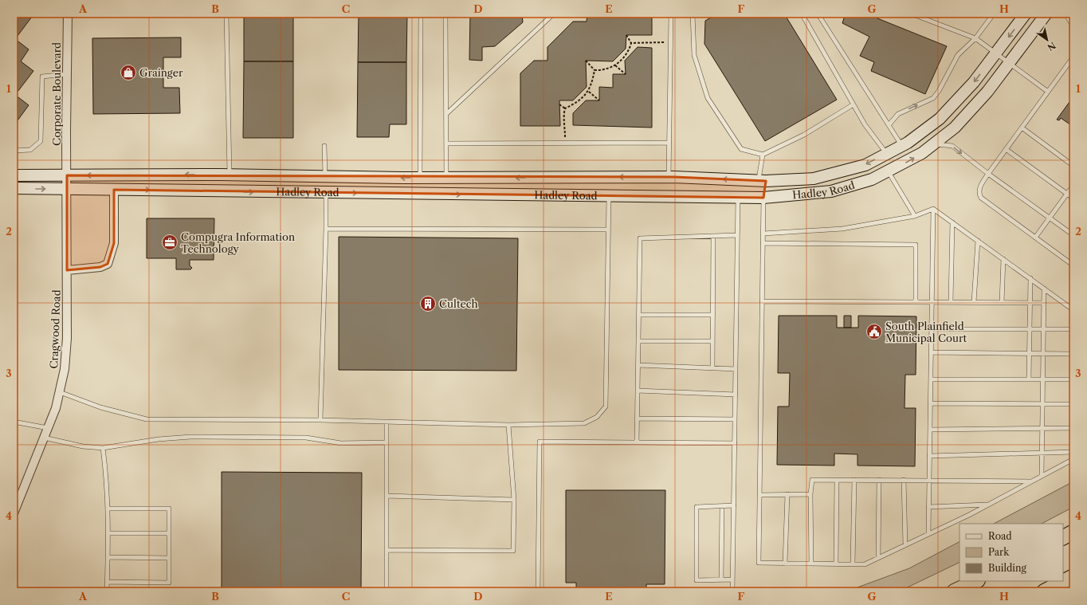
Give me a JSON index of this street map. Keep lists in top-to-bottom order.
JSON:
{
  "streets": {
    "main road": ["Hadley Road"],
    "street": ["Corporate Boulevard", "Cragwood Road"]
  },
  "crossings": [
    ["Corporate Boulevard", "Hadley Road"],
    ["Corporate Boulevard", "Cragwood Road"],
    ["Hadley Road", "Cragwood Road"]
  ],
  "places": {
    "shop": ["Grainger"],
    "office": ["Compugra Information Technology"],
    "building": ["Cultech"],
    "public building": ["South Plainfield Municipal Court"]
  },
  "legend": ["Road", "Park", "Building"],
  "north": "bottom right",
  "grid": {
    "columns": [
      "A",
      "B",
      "C",
      "D",
      "E",
      "F",
      "G",
      "H"
    ],
    "rows": [
      "1",
      "2",
      "3",
      "4"
    ]
  }
}
